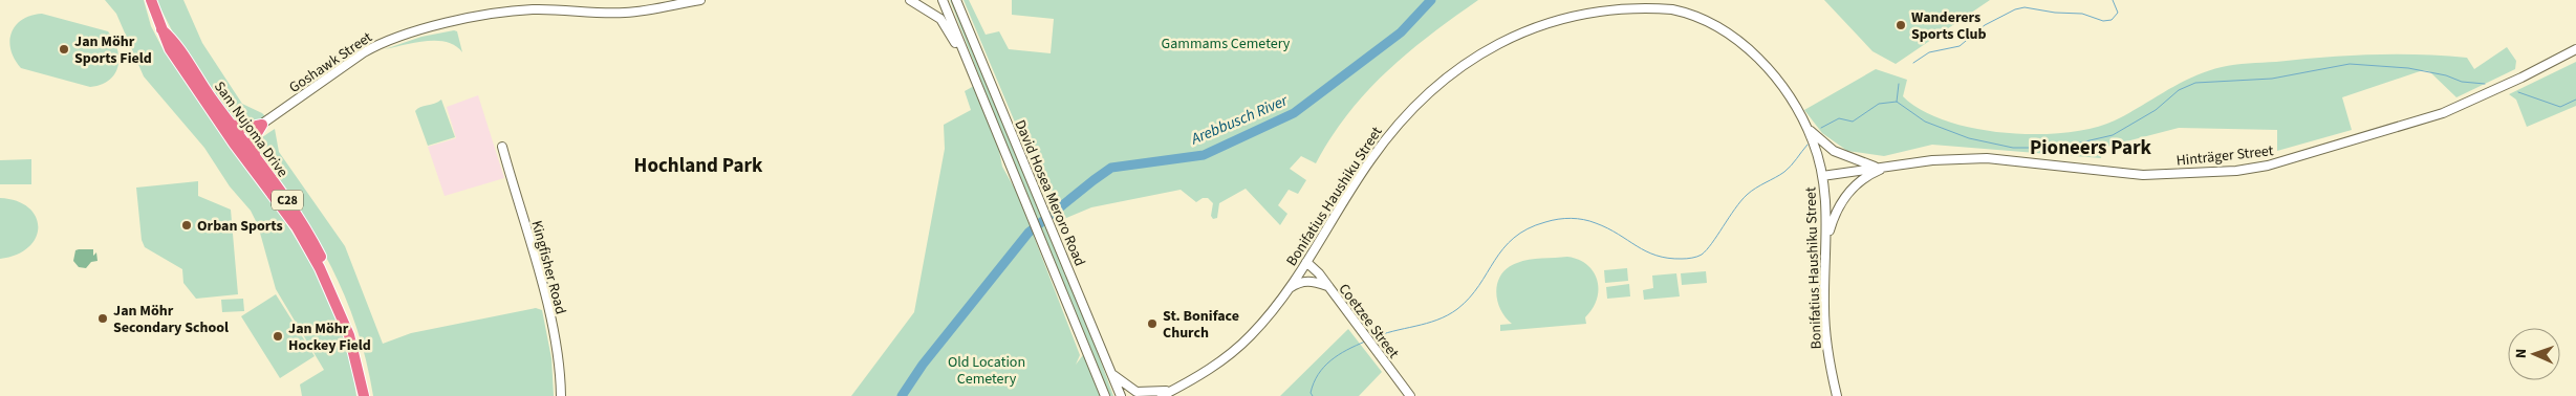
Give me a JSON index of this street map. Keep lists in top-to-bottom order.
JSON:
{
  "streets": {
    "highway": ["Sam Nujoma Drive", "C28"],
    "street": [
      "Goshawk Street",
      "Hinträger Street",
      "David Hosea Meroro Road",
      "Bonifatius Haushiku Street",
      "Kingfisher Road",
      "Coetzee Street"
    ]
  },
  "crossings": [
    ["Goshawk Street", "Sam Nujoma Drive"],
    ["Hinträger Street", "Bonifatius Haushiku Street"],
    ["Bonifatius Haushiku Street", "Coetzee Street"]
  ],
  "districts": ["Pioneers Park", "Hochland Park"],
  "water": ["Arebbusch River"],
  "parks": ["Gammams Cemetery", "Old Location Cemetery"],
  "places": [
    "Wanderers Sports Club",
    "Jan Möhr Sports Field",
    "Orban Sports",
    "Jan Möhr Secondary School",
    "St. Boniface Church",
    "Jan Möhr Hockey Field"
  ],
  "north": "left"
}
